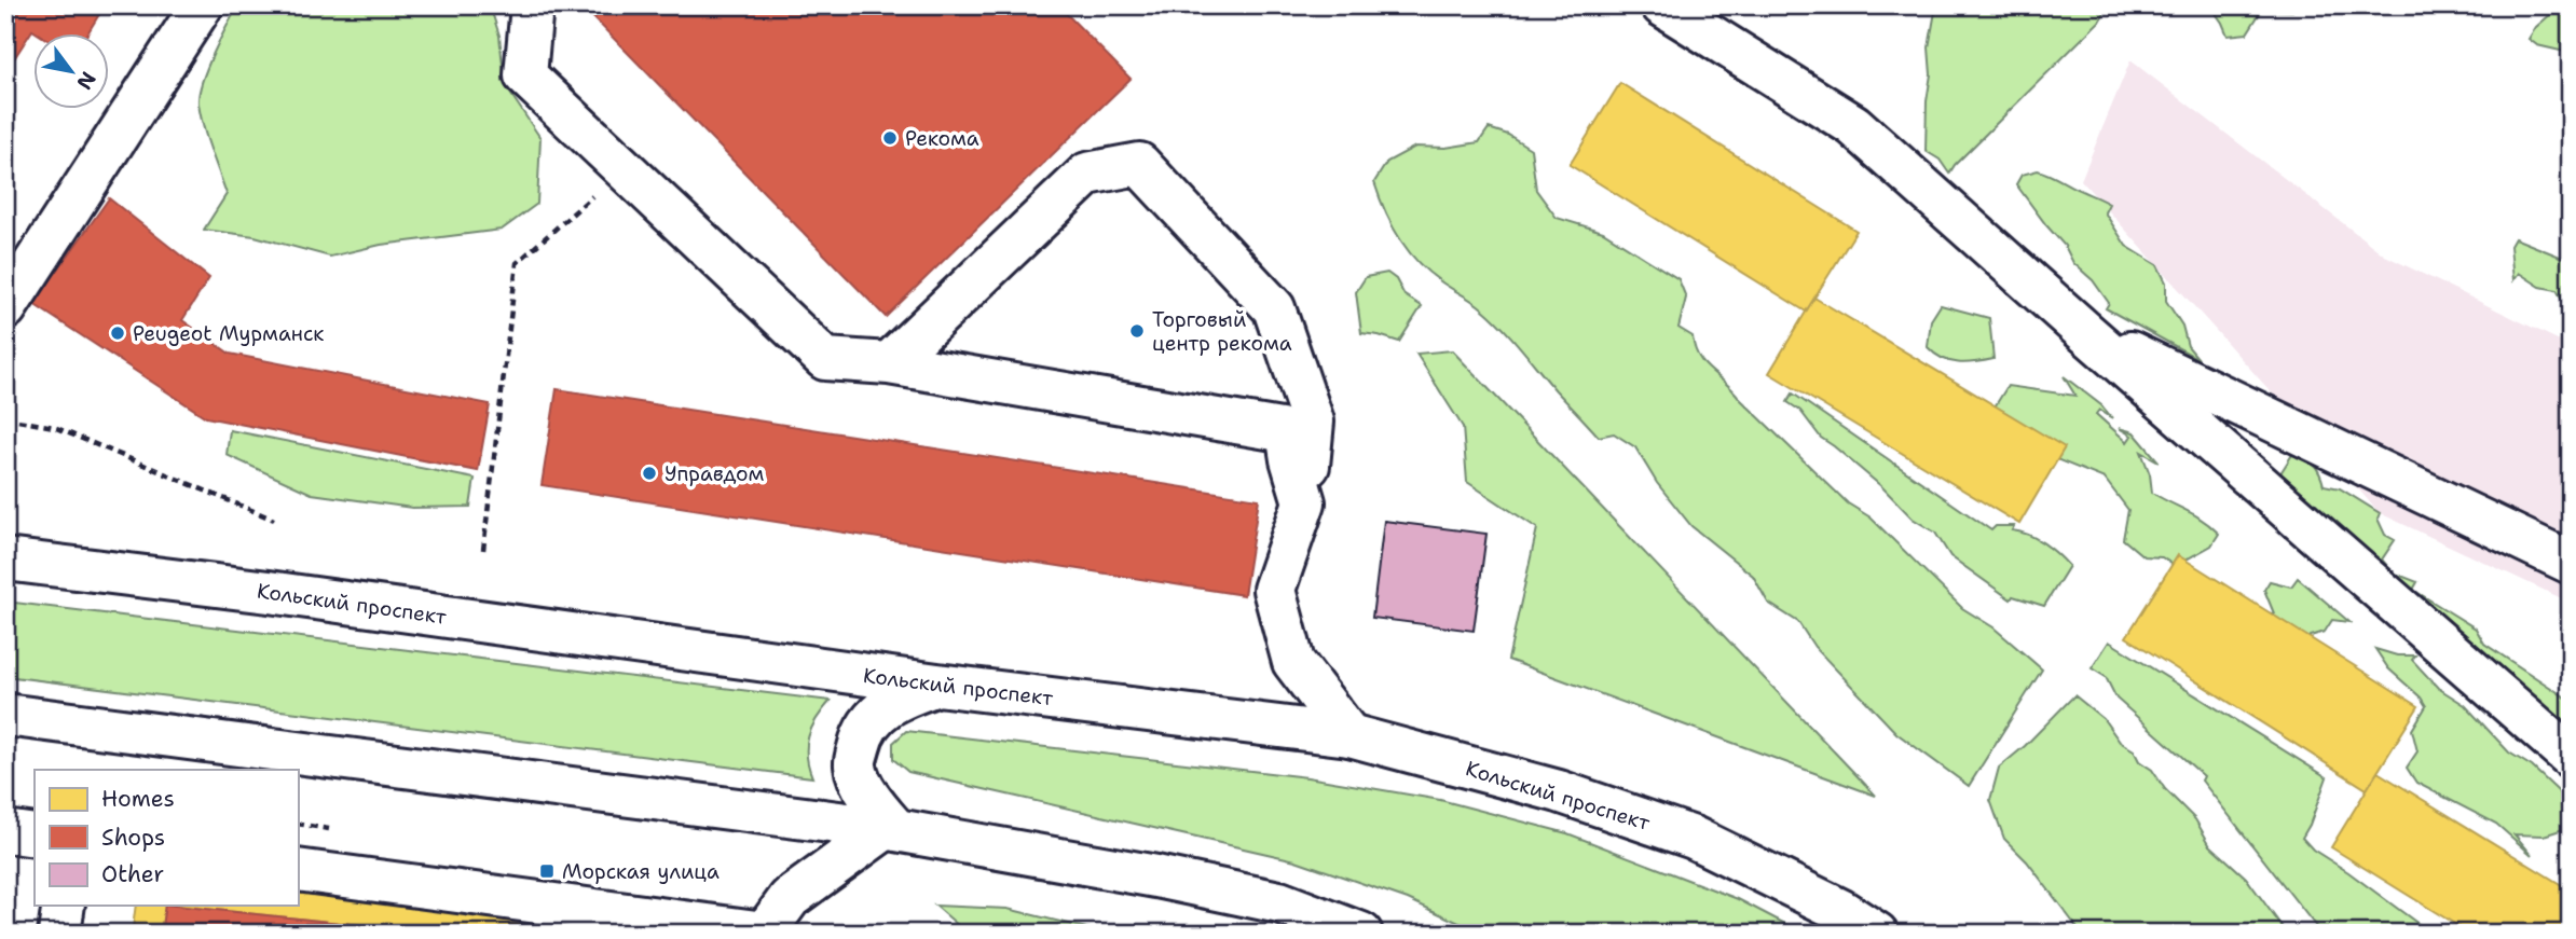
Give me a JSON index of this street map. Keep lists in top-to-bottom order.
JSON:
{
  "streets": {
    "main road": ["Кольский проспект"]
  },
  "places": {
    "other": [
      "Рекома",
      "Торговый центр рекома",
      "Peugeot Мурманск",
      "Управдом"
    ],
    "transit": ["Морская улица"]
  },
  "legend": ["Homes", "Shops", "Other"],
  "north": "bottom right"
}
